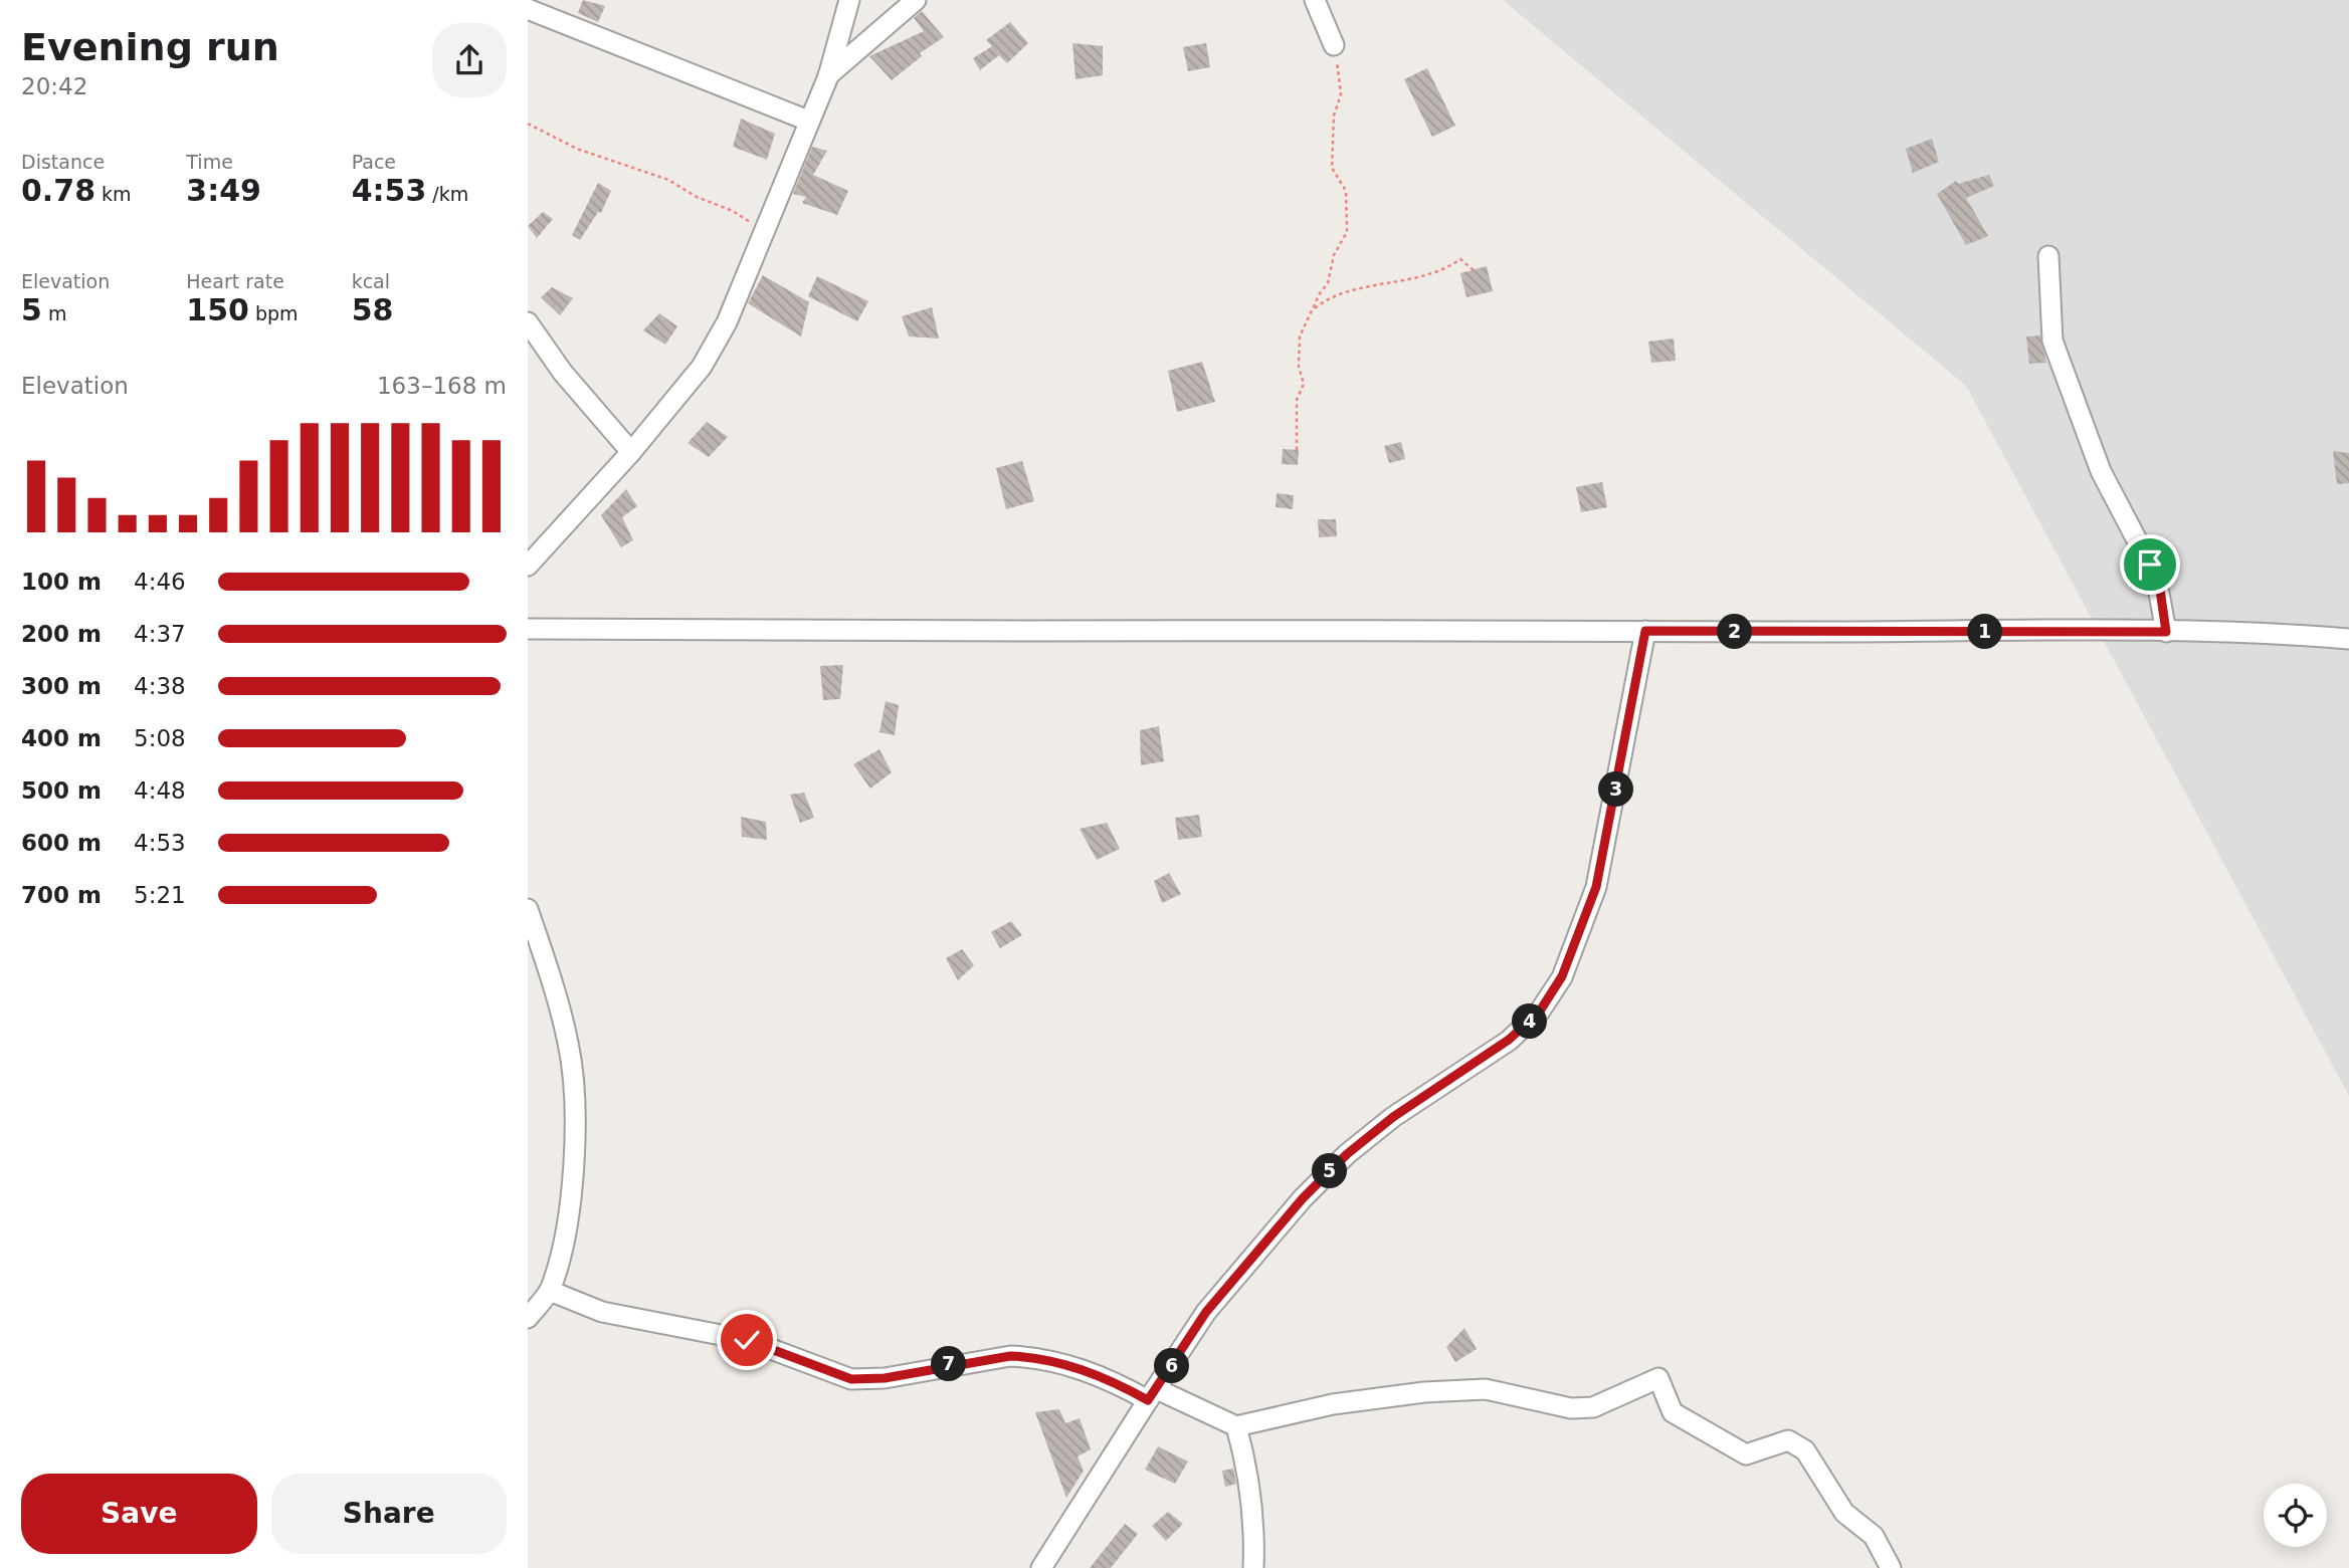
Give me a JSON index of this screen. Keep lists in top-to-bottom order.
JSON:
{
  "page": {
    "heading": ["Evening run", "20:42"],
    "stats": [
      ["Distance", "0.78 km"],
      ["Time", "3:49"],
      ["Pace", "4:53 /km"],
      ["Elevation", "5 m"],
      ["Heart rate", "150 bpm"],
      ["kcal", "58"]
    ],
    "chart": ["Elevation", "163–168 m"],
    "list": [
      {
        "name": "100 m",
        "note": "4:46"
      },
      {
        "name": "200 m",
        "note": "4:37"
      },
      {
        "name": "300 m",
        "note": "4:38"
      },
      {
        "name": "400 m",
        "note": "5:08"
      },
      {
        "name": "500 m",
        "note": "4:48"
      },
      {
        "name": "600 m",
        "note": "4:53"
      },
      {
        "name": "700 m",
        "note": "5:21"
      }
    ],
    "pins": [
      "1",
      "2",
      "3",
      "4",
      "5",
      "7",
      "6"
    ],
    "buttons": ["Save", "Share"]
  }
}
